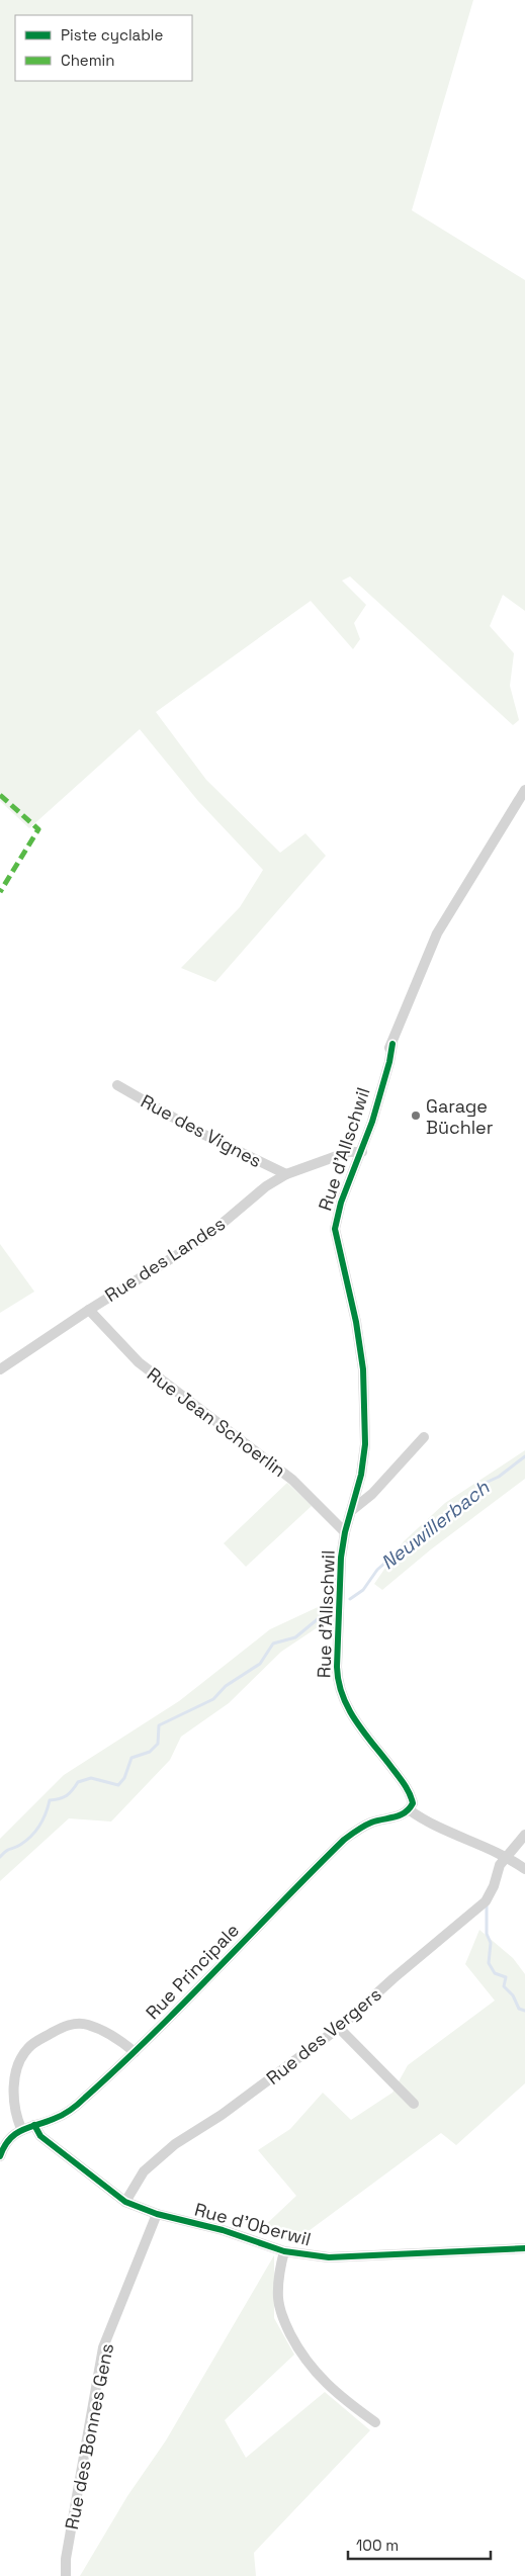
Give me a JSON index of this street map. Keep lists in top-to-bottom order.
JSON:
{
  "streets": {
    "street": [
      "Rue des Vignes",
      "Rue d'Allschwil",
      "Rue des Landes",
      "Rue Jean Schoerlin",
      "Rue Principale",
      "Rue des Vergers",
      "Rue d'Oberwil",
      "Rue des Bonnes Gens"
    ]
  },
  "crossings": [
    ["Rue des Vignes", "Rue des Landes"],
    ["Rue d'Allschwil", "Rue des Landes"],
    ["Rue d'Allschwil", "Rue Jean Schoerlin"],
    ["Rue d'Allschwil", "Rue Principale"],
    ["Rue des Landes", "Rue Jean Schoerlin"],
    ["Rue Principale", "Rue d'Oberwil"],
    ["Rue des Vergers", "Rue d'Oberwil"],
    ["Rue d'Oberwil", "Rue des Bonnes Gens"]
  ],
  "water": ["Neuwillerbach"],
  "places": ["Garage Büchler"],
  "legend": ["Piste cyclable", "Chemin"],
  "scale_bar": "100 m"
}
